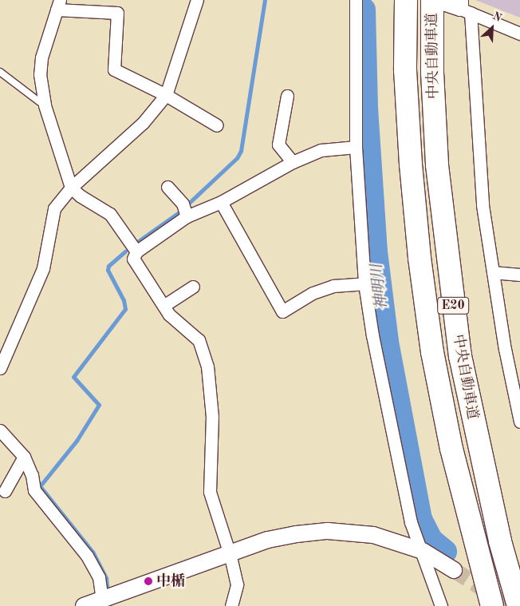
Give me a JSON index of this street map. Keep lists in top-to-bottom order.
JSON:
{
  "streets": {
    "highway": ["中央自動車道", "E20"]
  },
  "water": ["神明川"],
  "places": ["中楯"],
  "north": "top right"
}
